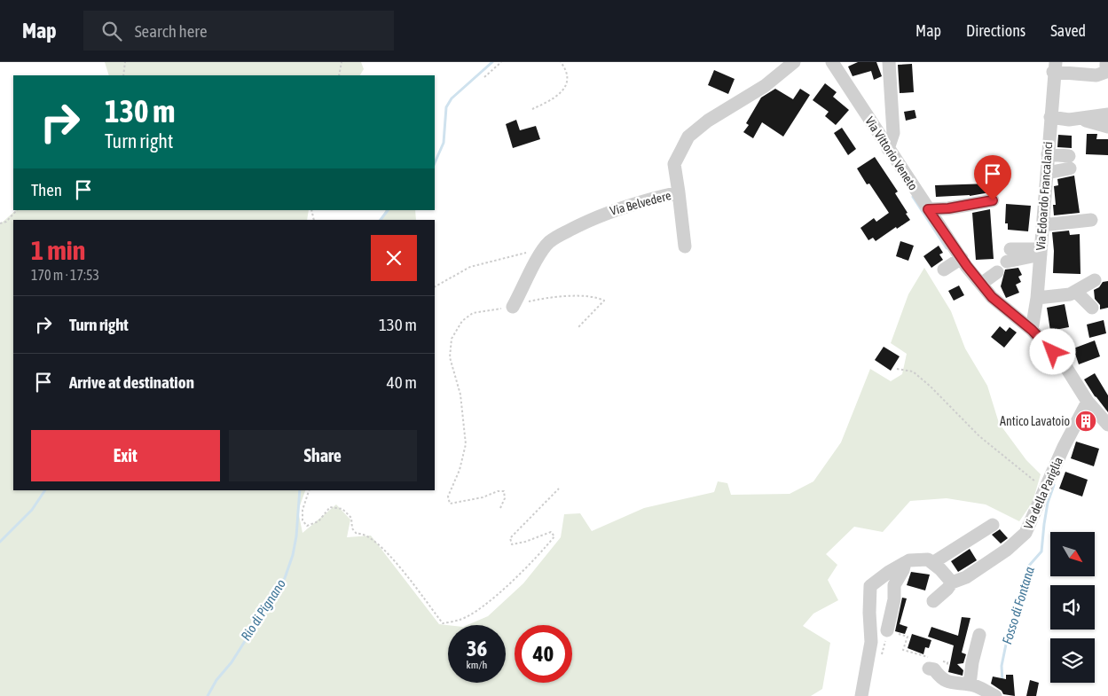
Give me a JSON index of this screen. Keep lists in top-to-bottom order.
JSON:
{
  "streets": {
    "street": [
      "Via Vittorio Veneto",
      "Via Edoardo Francalanci",
      "Via Belvedere",
      "Via della Pariglia"
    ]
  },
  "crossings": [
    ["Via Vittorio Veneto", "Via Edoardo Francalanci"],
    ["Via Vittorio Veneto", "Via della Pariglia"]
  ],
  "water": ["Fosso di Fontana", "Rio di Pignano"],
  "places": {
    "building": ["Antico Lavatoio"]
  },
  "north": "bottom right",
  "page": {
    "header": "Map",
    "search": "Search here",
    "nav": ["Map", "Directions", "Saved"],
    "turn": ["130 m", "Turn right"],
    "then": "Then",
    "heading": ["1 min", "170 m · 17:53"],
    "list": [
      {
        "name": "Turn right",
        "value": "130 m"
      },
      {
        "name": "Arrive at destination",
        "value": "40 m"
      }
    ],
    "buttons": ["Exit", "Share"],
    "speed": "36 km/h",
    "limit": "40"
  }
}
